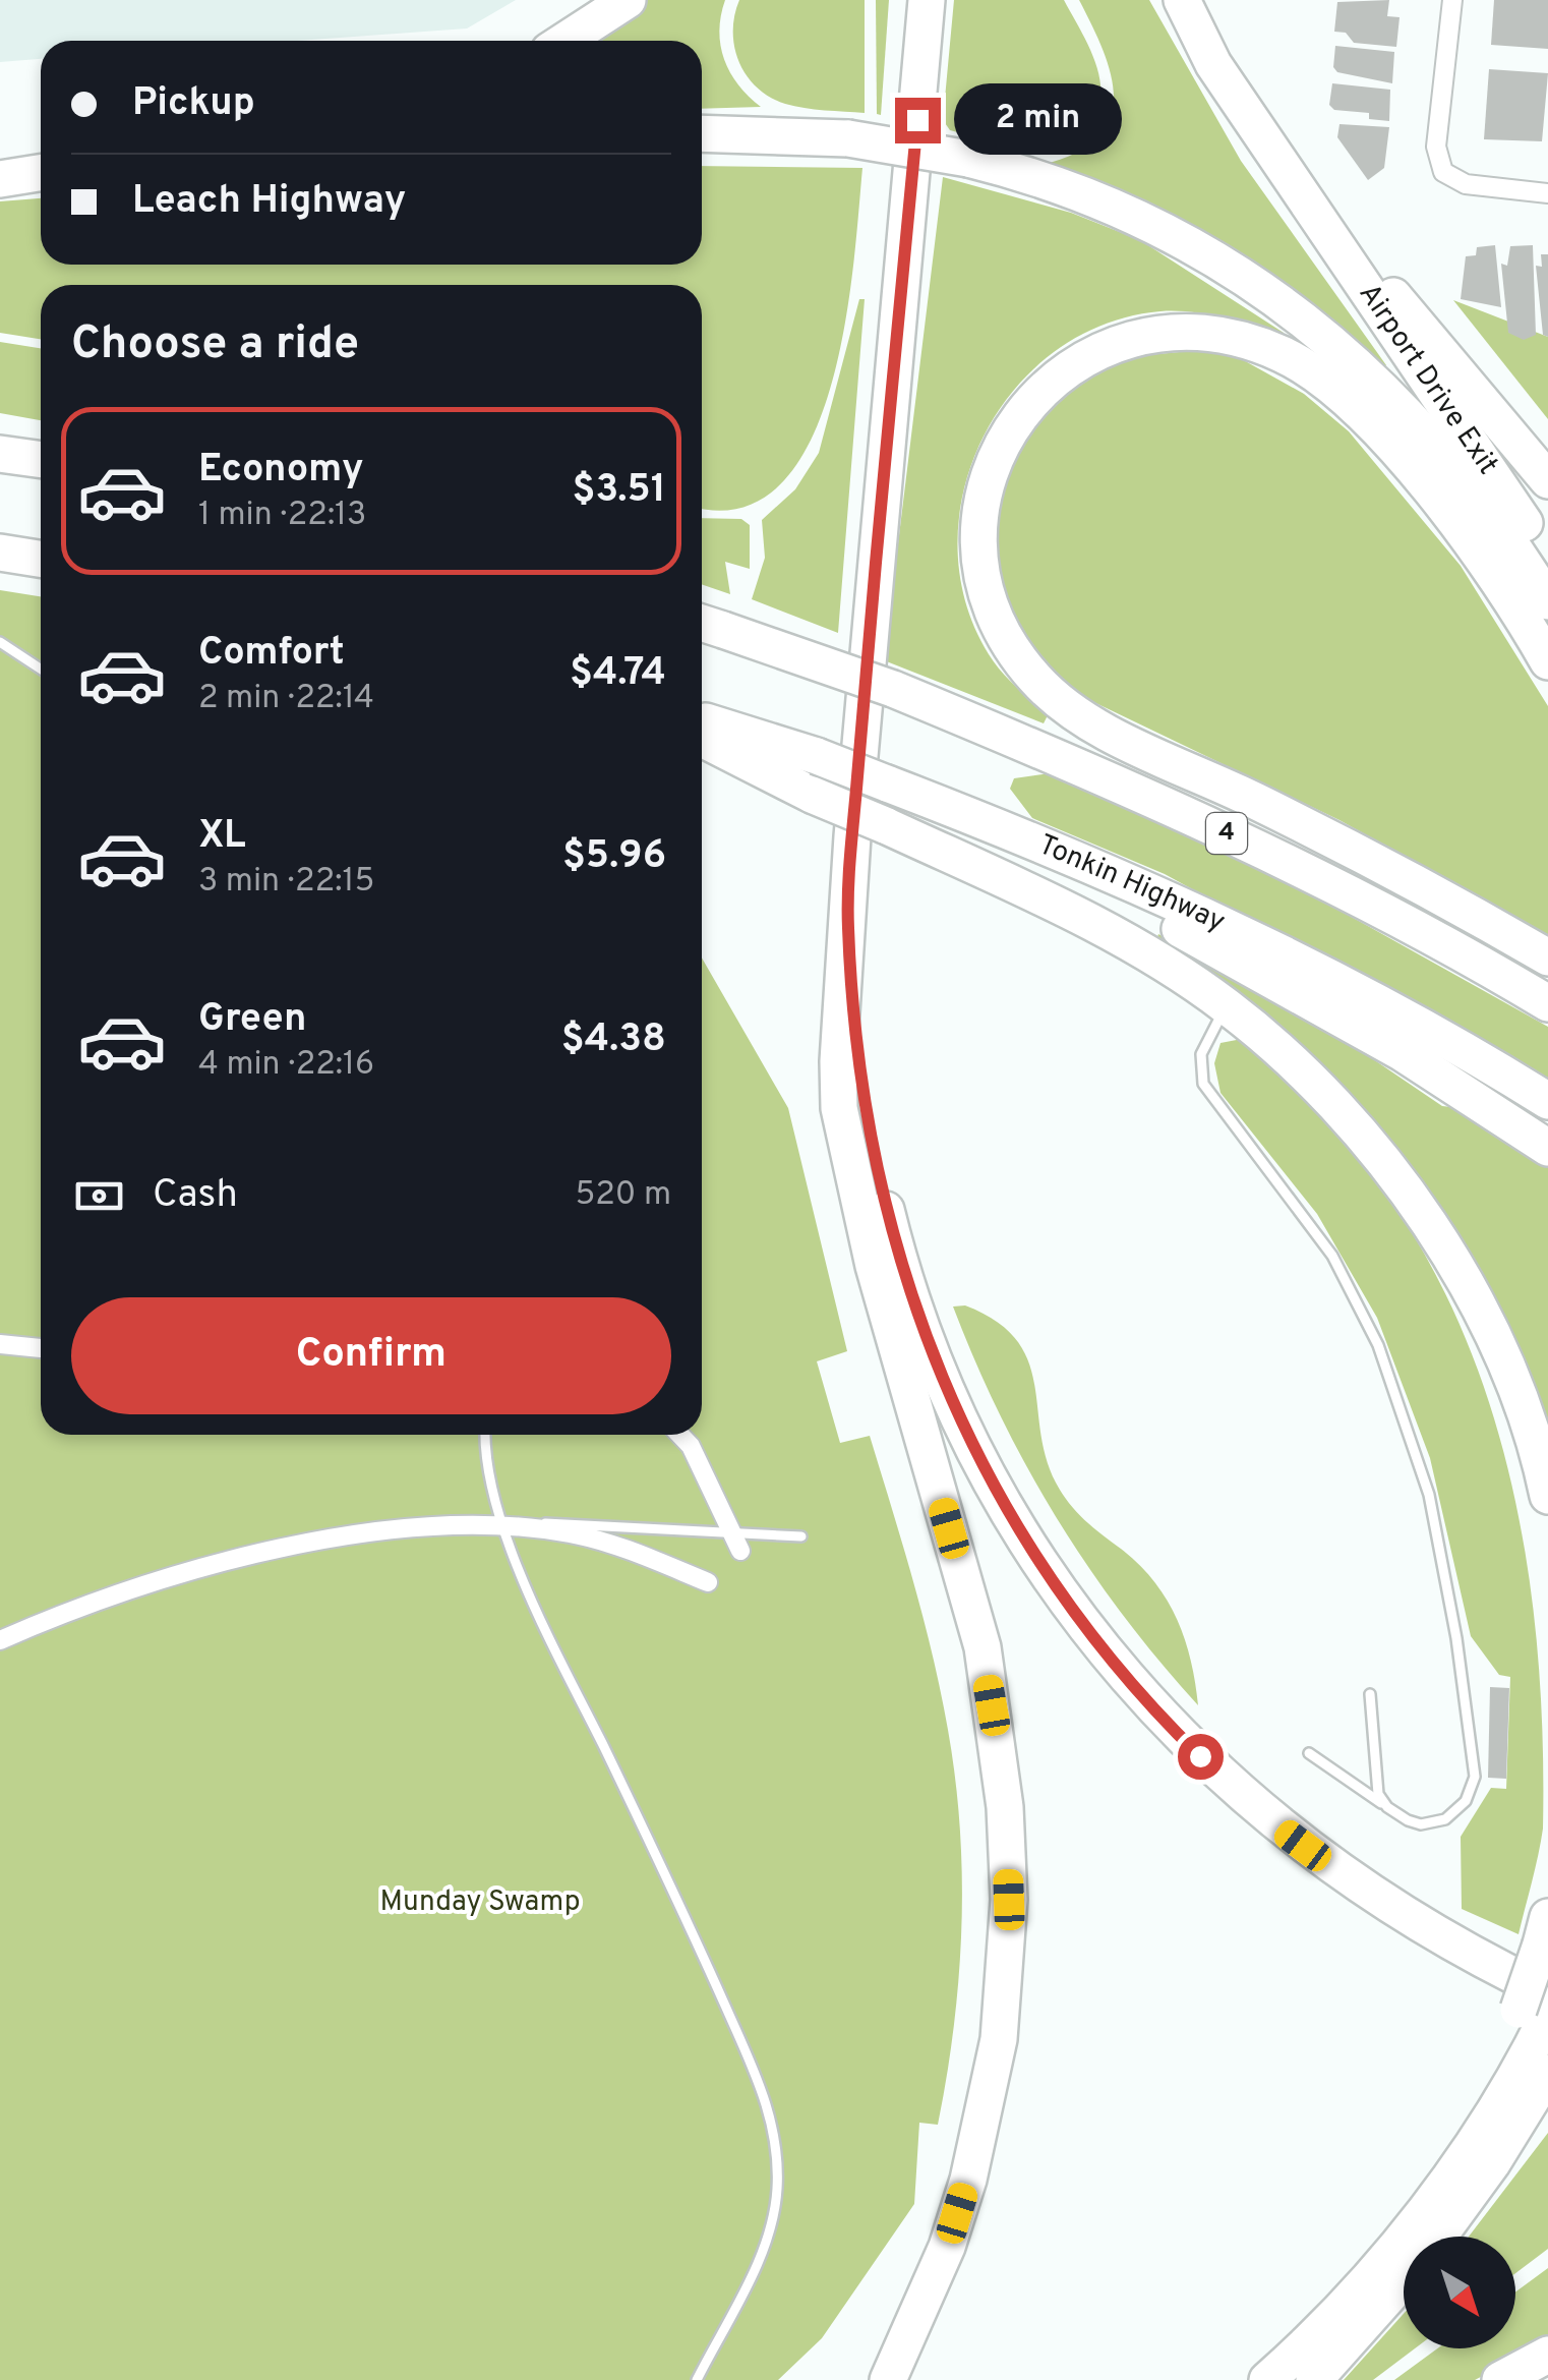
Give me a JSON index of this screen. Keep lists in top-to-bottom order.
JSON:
{
  "streets": {
    "highway": ["Airport Drive Exit", "4", "Tonkin Highway"]
  },
  "parks": ["Munday Swamp"],
  "north": "bottom right",
  "page": {
    "banner": ["Pickup", "Leach Highway"],
    "bubble": "2 min",
    "heading": "Choose a ride",
    "list": [
      {
        "name": "Economy",
        "note": "1 min · 22:13",
        "value": "$3.51"
      },
      {
        "name": "Comfort",
        "note": "2 min · 22:14",
        "value": "$4.74"
      },
      {
        "name": "XL",
        "note": "3 min · 22:15",
        "value": "$5.96"
      },
      {
        "name": "Green",
        "note": "4 min · 22:16",
        "value": "$4.38"
      }
    ],
    "pay": ["Cash", "520 m"],
    "buttons": "Confirm"
  }
}
